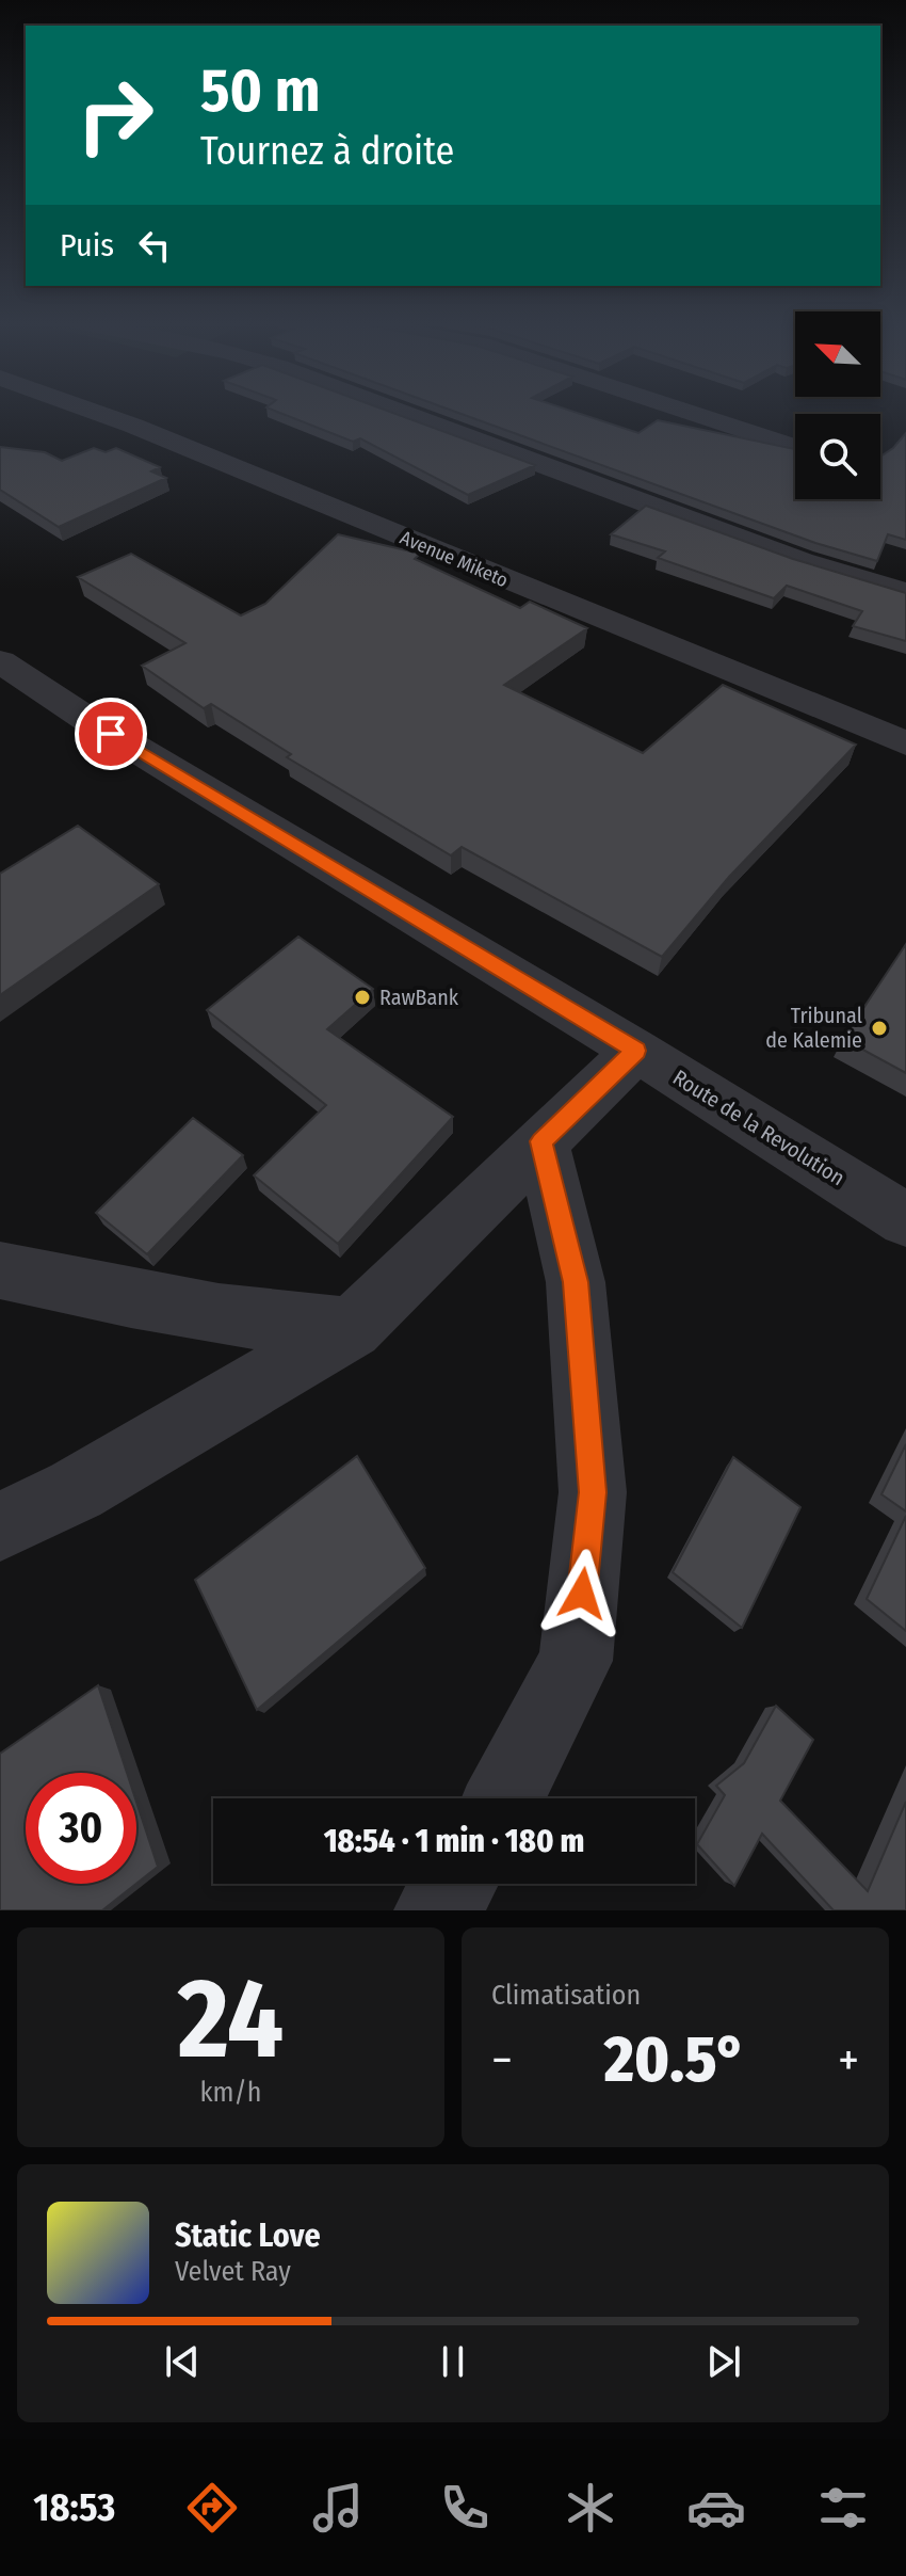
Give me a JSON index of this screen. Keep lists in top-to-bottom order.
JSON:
{
  "streets": {
    "street": ["Avenue Miketo", "Route de la Revolution"]
  },
  "places": ["RawBank", "Tribunal de Kalemie"],
  "north": "top left",
  "page": {
    "turn": ["50 m", "Tournez à droite"],
    "then": "Puis",
    "limit": "30",
    "trip": "18:54 · 1 min · 180 m",
    "tile": [
      ["24", "km/h"],
      "Climatisation"
    ],
    "heat": ["−", "20.5°", "+"],
    "song": ["Static Love", "Velvet Ray"],
    "tabs": "18:53"
  }
}
